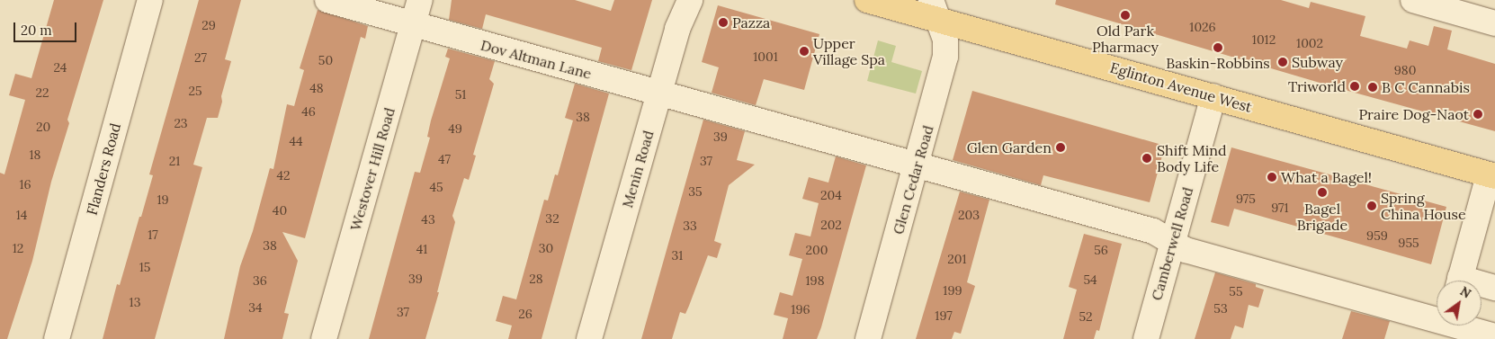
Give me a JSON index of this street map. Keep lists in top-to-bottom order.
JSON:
{
  "streets": {
    "main road": ["Eglinton Avenue West"],
    "street": [
      "Dov Altman Lane",
      "Flanders Road",
      "Westover Hill Road",
      "Menin Road",
      "Glen Cedar Road",
      "Camberwell Road"
    ]
  },
  "crossings": [
    ["Dov Altman Lane", "Westover Hill Road"],
    ["Dov Altman Lane", "Menin Road"],
    ["Dov Altman Lane", "Glen Cedar Road"],
    ["Dov Altman Lane", "Camberwell Road"],
    ["Eglinton Avenue West", "Glen Cedar Road"],
    ["Eglinton Avenue West", "Camberwell Road"]
  ],
  "places": [
    "Old Park Pharmacy",
    "Pazza",
    "Baskin-Robbins",
    "Upper Village Spa",
    "Subway",
    "Triworld",
    "B C Cannabis",
    "Praire Dog-Naot",
    "Glen Garden",
    "Shift Mind Body Life",
    "What a Bagel!",
    "Bagel Brigade",
    "Spring China House"
  ],
  "house_numbers": [
    "29",
    "1026",
    "1012",
    "1002",
    "1001",
    "27",
    "50",
    "24",
    "980",
    "48",
    "25",
    "22",
    "51",
    "46",
    "38",
    "23",
    "20",
    "49",
    "39",
    "44",
    "18",
    "47",
    "21",
    "37",
    "42",
    "16",
    "45",
    "35",
    "204",
    "975",
    "19",
    "971",
    "40",
    "14",
    "203",
    "32",
    "43",
    "202",
    "33",
    "17",
    "959",
    "955",
    "38",
    "12",
    "30",
    "41",
    "200",
    "56",
    "31",
    "201",
    "15",
    "39",
    "28",
    "54",
    "36",
    "198",
    "199",
    "55",
    "13",
    "34",
    "53",
    "196",
    "37",
    "26",
    "197",
    "52"
  ],
  "scale_bar": "20 m",
  "north": "top right"
}
